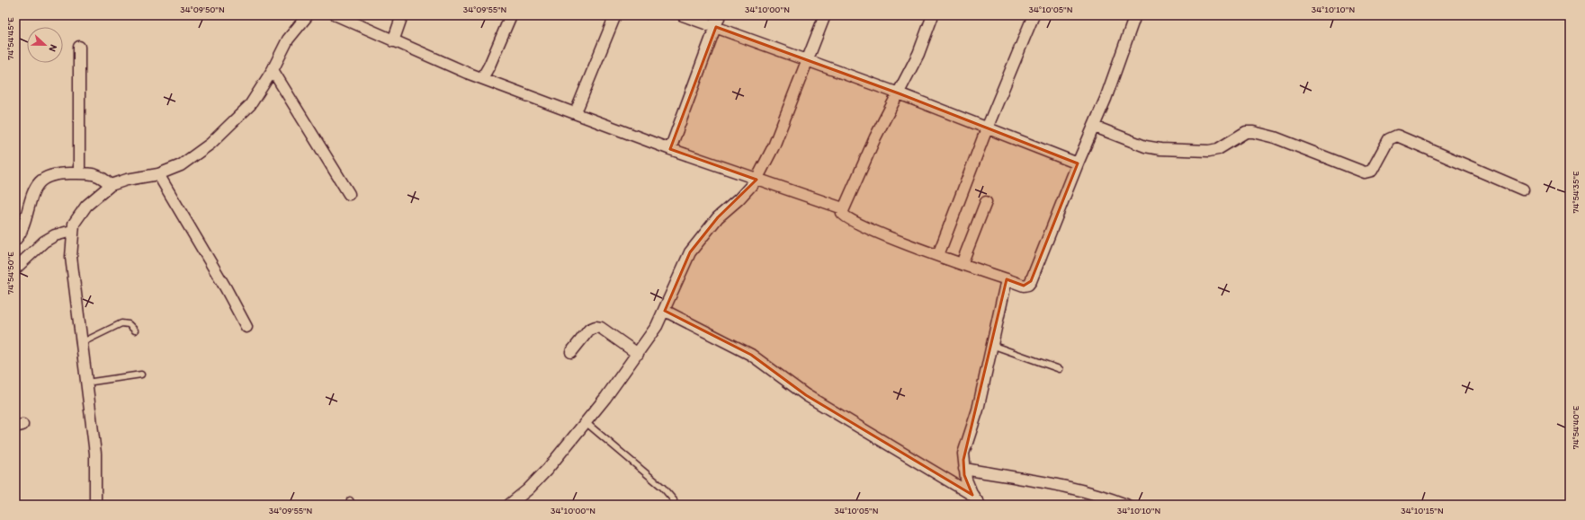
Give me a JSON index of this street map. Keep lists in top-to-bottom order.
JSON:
{
  "north": "right",
  "coordinates": [
    "34°09'50\"N",
    "34°09'55\"N",
    "34°10'00\"N",
    "34°10'05\"N",
    "34°10'10\"N",
    "74°54'45\"E",
    "74°54'35\"E",
    "74°54'50\"E",
    "74°54'40\"E",
    "34°10'15\"N"
  ]
}
